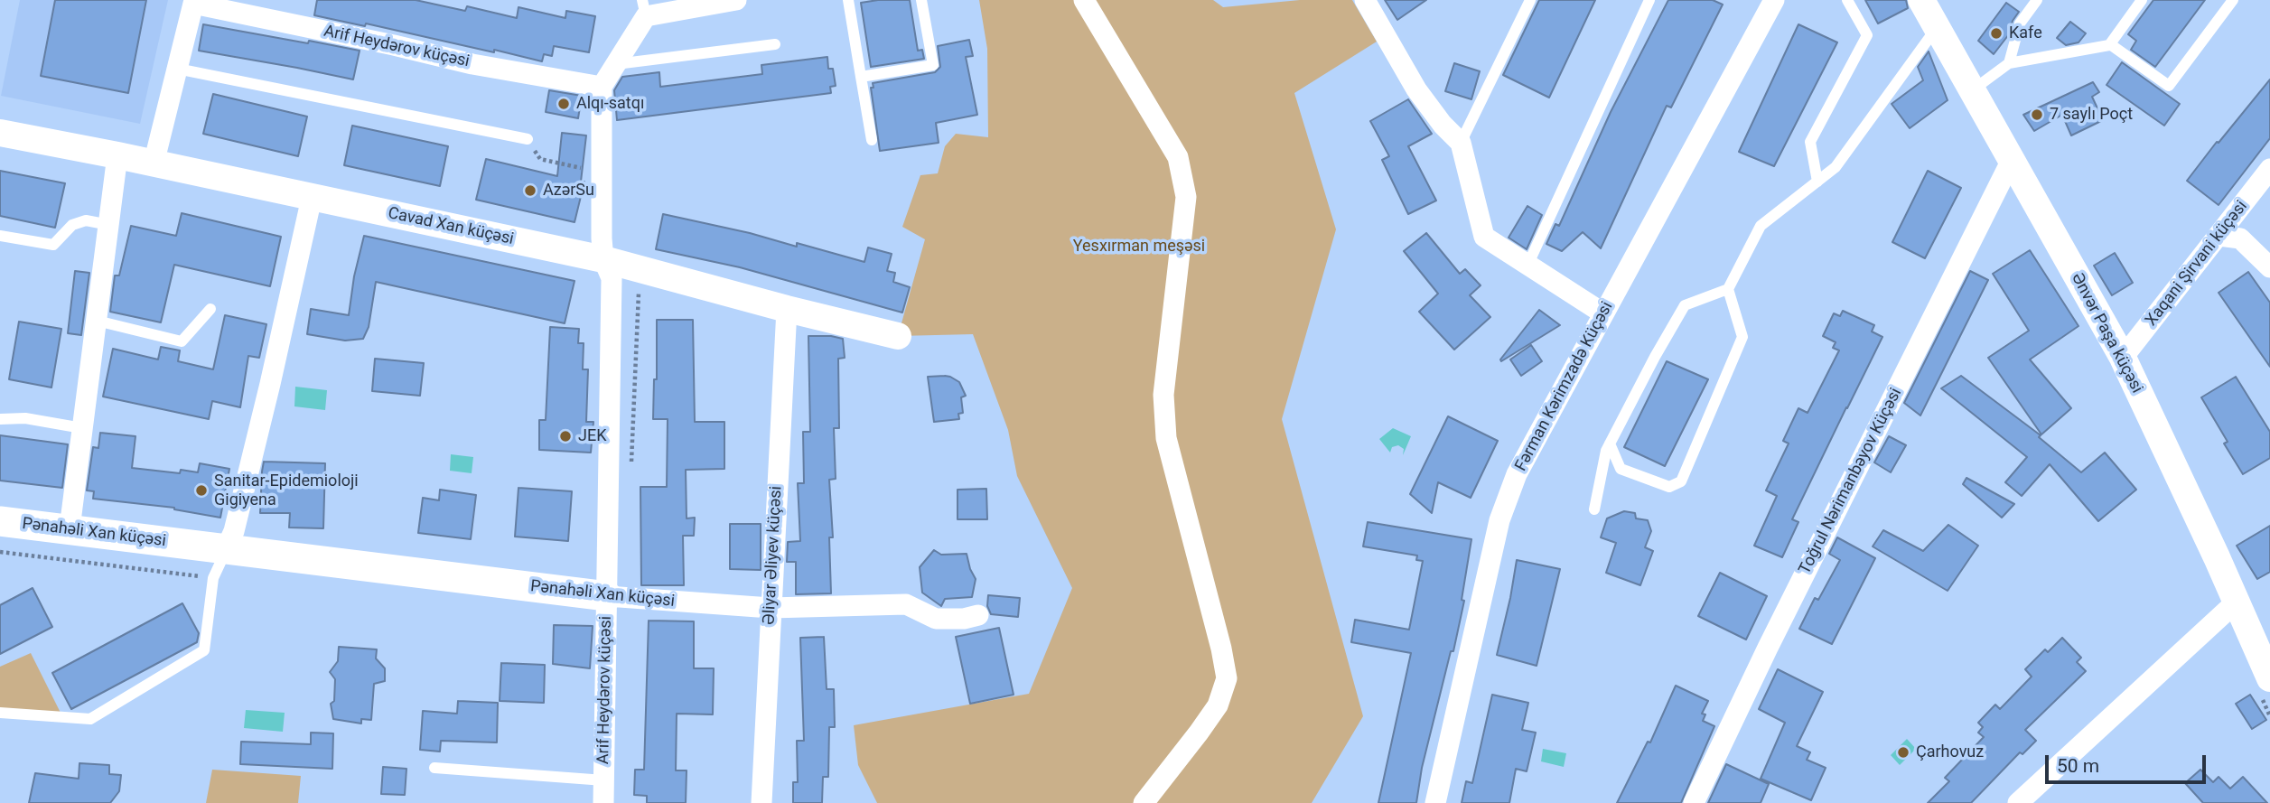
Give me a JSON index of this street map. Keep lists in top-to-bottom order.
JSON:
{
  "streets": {
    "main road": ["Pənahəli Xan küçəsi"],
    "street": [
      "Arif Heydərov küçəsi",
      "Cavad Xan küçəsi",
      "Xaqani Şirvani küçəsi",
      "Ənvər Paşa küçəsi",
      "Fərman Kərimzadə Küçəsi",
      "Toğrul Nərimanbəyov Küçəsi",
      "Əliyar Əliyev küçəsi"
    ]
  },
  "crossings": [
    ["Arif Heydərov küçəsi", "Cavad Xan küçəsi"],
    ["Arif Heydərov küçəsi", "Pənahəli Xan küçəsi"],
    ["Cavad Xan küçəsi", "Əliyar Əliyev küçəsi"],
    ["Xaqani Şirvani küçəsi", "Ənvər Paşa küçəsi"],
    ["Ənvər Paşa küçəsi", "Toğrul Nərimanbəyov Küçəsi"],
    ["Pənahəli Xan küçəsi", "Əliyar Əliyev küçəsi"]
  ],
  "parks": ["Yesxırman meşəsi"],
  "places": [
    "Kafe",
    "Alqı-satqı",
    "7 saylı Poçt",
    "AzərSu",
    "JEK",
    "Sanitar-Epidemioloji Gigiyena",
    "Çarhovuz"
  ],
  "scale_bar": "50 m"
}
